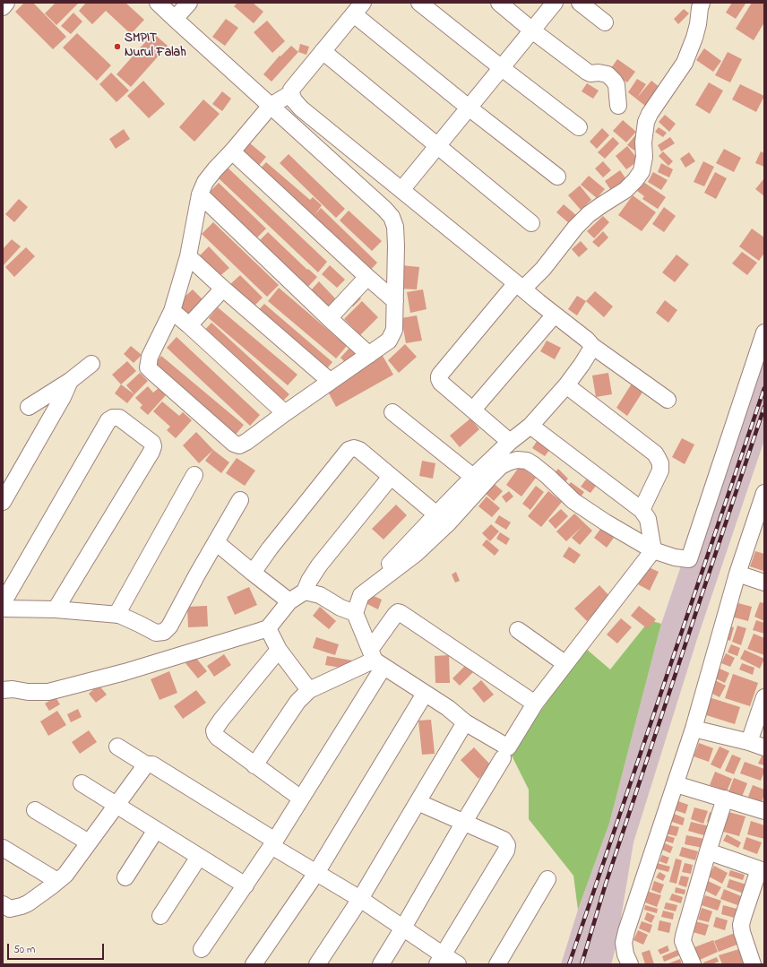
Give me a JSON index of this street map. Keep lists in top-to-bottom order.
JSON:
{
  "places": ["SMPIT Nurul Falah"],
  "scale_bar": "50 m"
}
